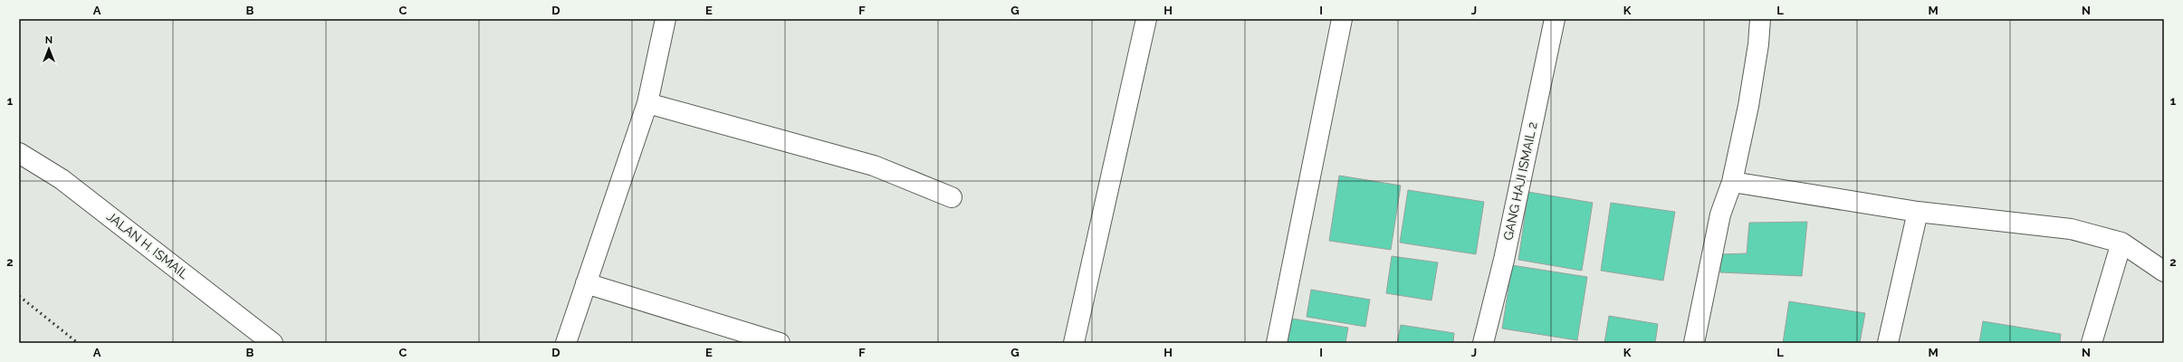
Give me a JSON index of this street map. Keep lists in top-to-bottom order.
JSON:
{
  "streets": {
    "street": ["GANG HAJI ISMAIL 2", "JALAN H. ISMAIL"]
  },
  "north": "top",
  "grid": {
    "columns": [
      "A",
      "B",
      "C",
      "D",
      "E",
      "F",
      "G",
      "H",
      "I",
      "J",
      "K",
      "L",
      "M",
      "N"
    ],
    "rows": ["1", "2"]
  }
}
